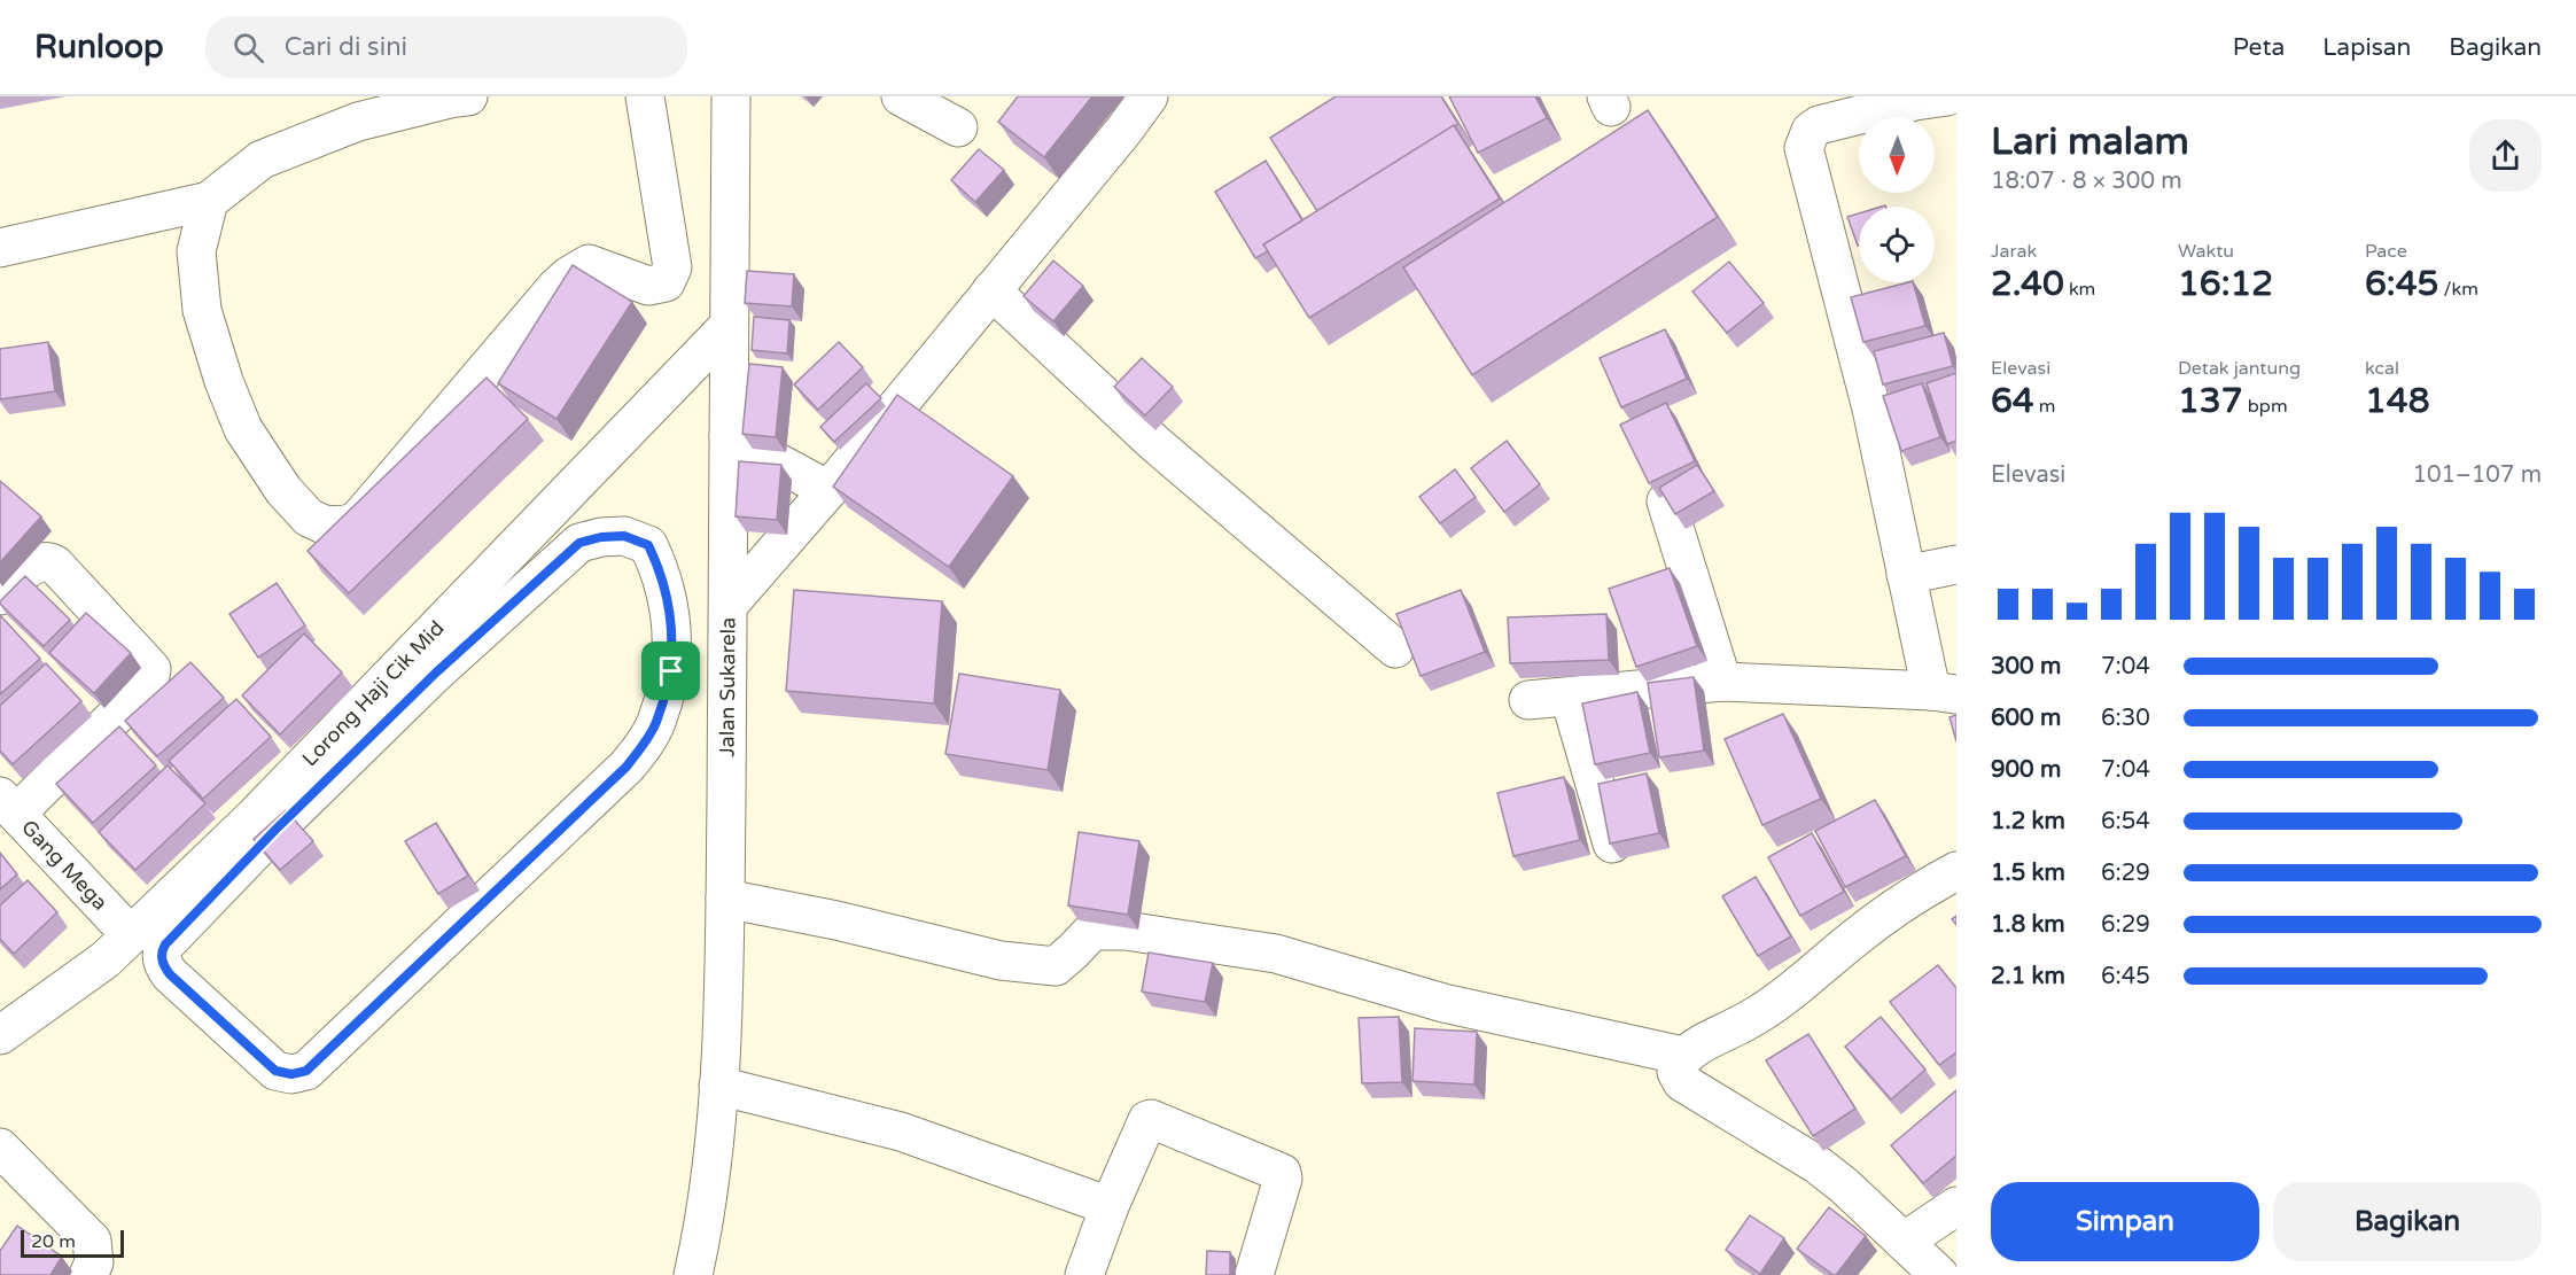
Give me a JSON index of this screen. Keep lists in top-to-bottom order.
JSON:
{
  "streets": {
    "street": ["Jalan Sukarela", "Lorong Haji Cik Mid", "Gang Mega"]
  },
  "crossings": [
    ["Jalan Sukarela", "Lorong Haji Cik Mid"],
    ["Lorong Haji Cik Mid", "Gang Mega"]
  ],
  "scale_bar": "20 m",
  "north": "bottom",
  "page": {
    "header": "Runloop",
    "search": "Cari di sini",
    "nav": ["Peta", "Lapisan", "Bagikan"],
    "heading": ["Lari malam", "18:07 · 8 × 300 m"],
    "stats": [
      ["Jarak", "2.40 km"],
      ["Waktu", "16:12"],
      ["Pace", "6:45 /km"],
      ["Elevasi", "64 m"],
      ["Detak jantung", "137 bpm"],
      ["kcal", "148"]
    ],
    "chart": ["Elevasi", "101–107 m"],
    "list": [
      {
        "name": "300 m",
        "note": "7:04"
      },
      {
        "name": "600 m",
        "note": "6:30"
      },
      {
        "name": "900 m",
        "note": "7:04"
      },
      {
        "name": "1.2 km",
        "note": "6:54"
      },
      {
        "name": "1.5 km",
        "note": "6:29"
      },
      {
        "name": "1.8 km",
        "note": "6:29"
      },
      {
        "name": "2.1 km",
        "note": "6:45"
      }
    ],
    "buttons": ["Simpan", "Bagikan"],
    "scale": "20 m"
  }
}
